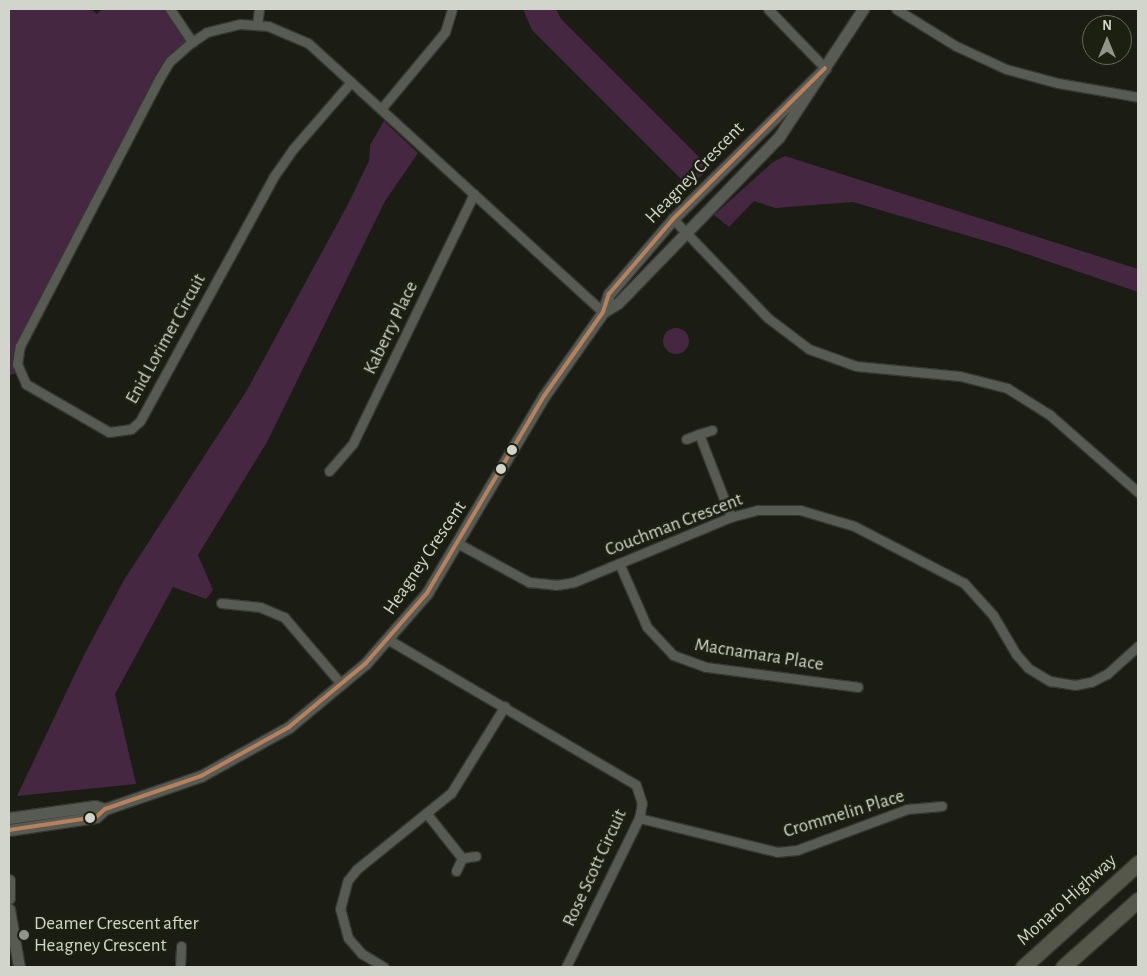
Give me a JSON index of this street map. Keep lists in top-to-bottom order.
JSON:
{
  "streets": {
    "highway": ["Monaro Highway"],
    "street": [
      "Heagney Crescent",
      "Kaberry Place",
      "Enid Lorimer Circuit",
      "Couchman Crescent",
      "Macnamara Place",
      "Crommelin Place",
      "Rose Scott Circuit"
    ]
  },
  "crossings": [
    ["Heagney Crescent", "Enid Lorimer Circuit"],
    ["Heagney Crescent", "Couchman Crescent"],
    ["Heagney Crescent", "Rose Scott Circuit"],
    ["Kaberry Place", "Enid Lorimer Circuit"],
    ["Couchman Crescent", "Macnamara Place"],
    ["Crommelin Place", "Rose Scott Circuit"]
  ],
  "places": ["Deamer Crescent after Heagney Crescent"],
  "north": "top"
}
